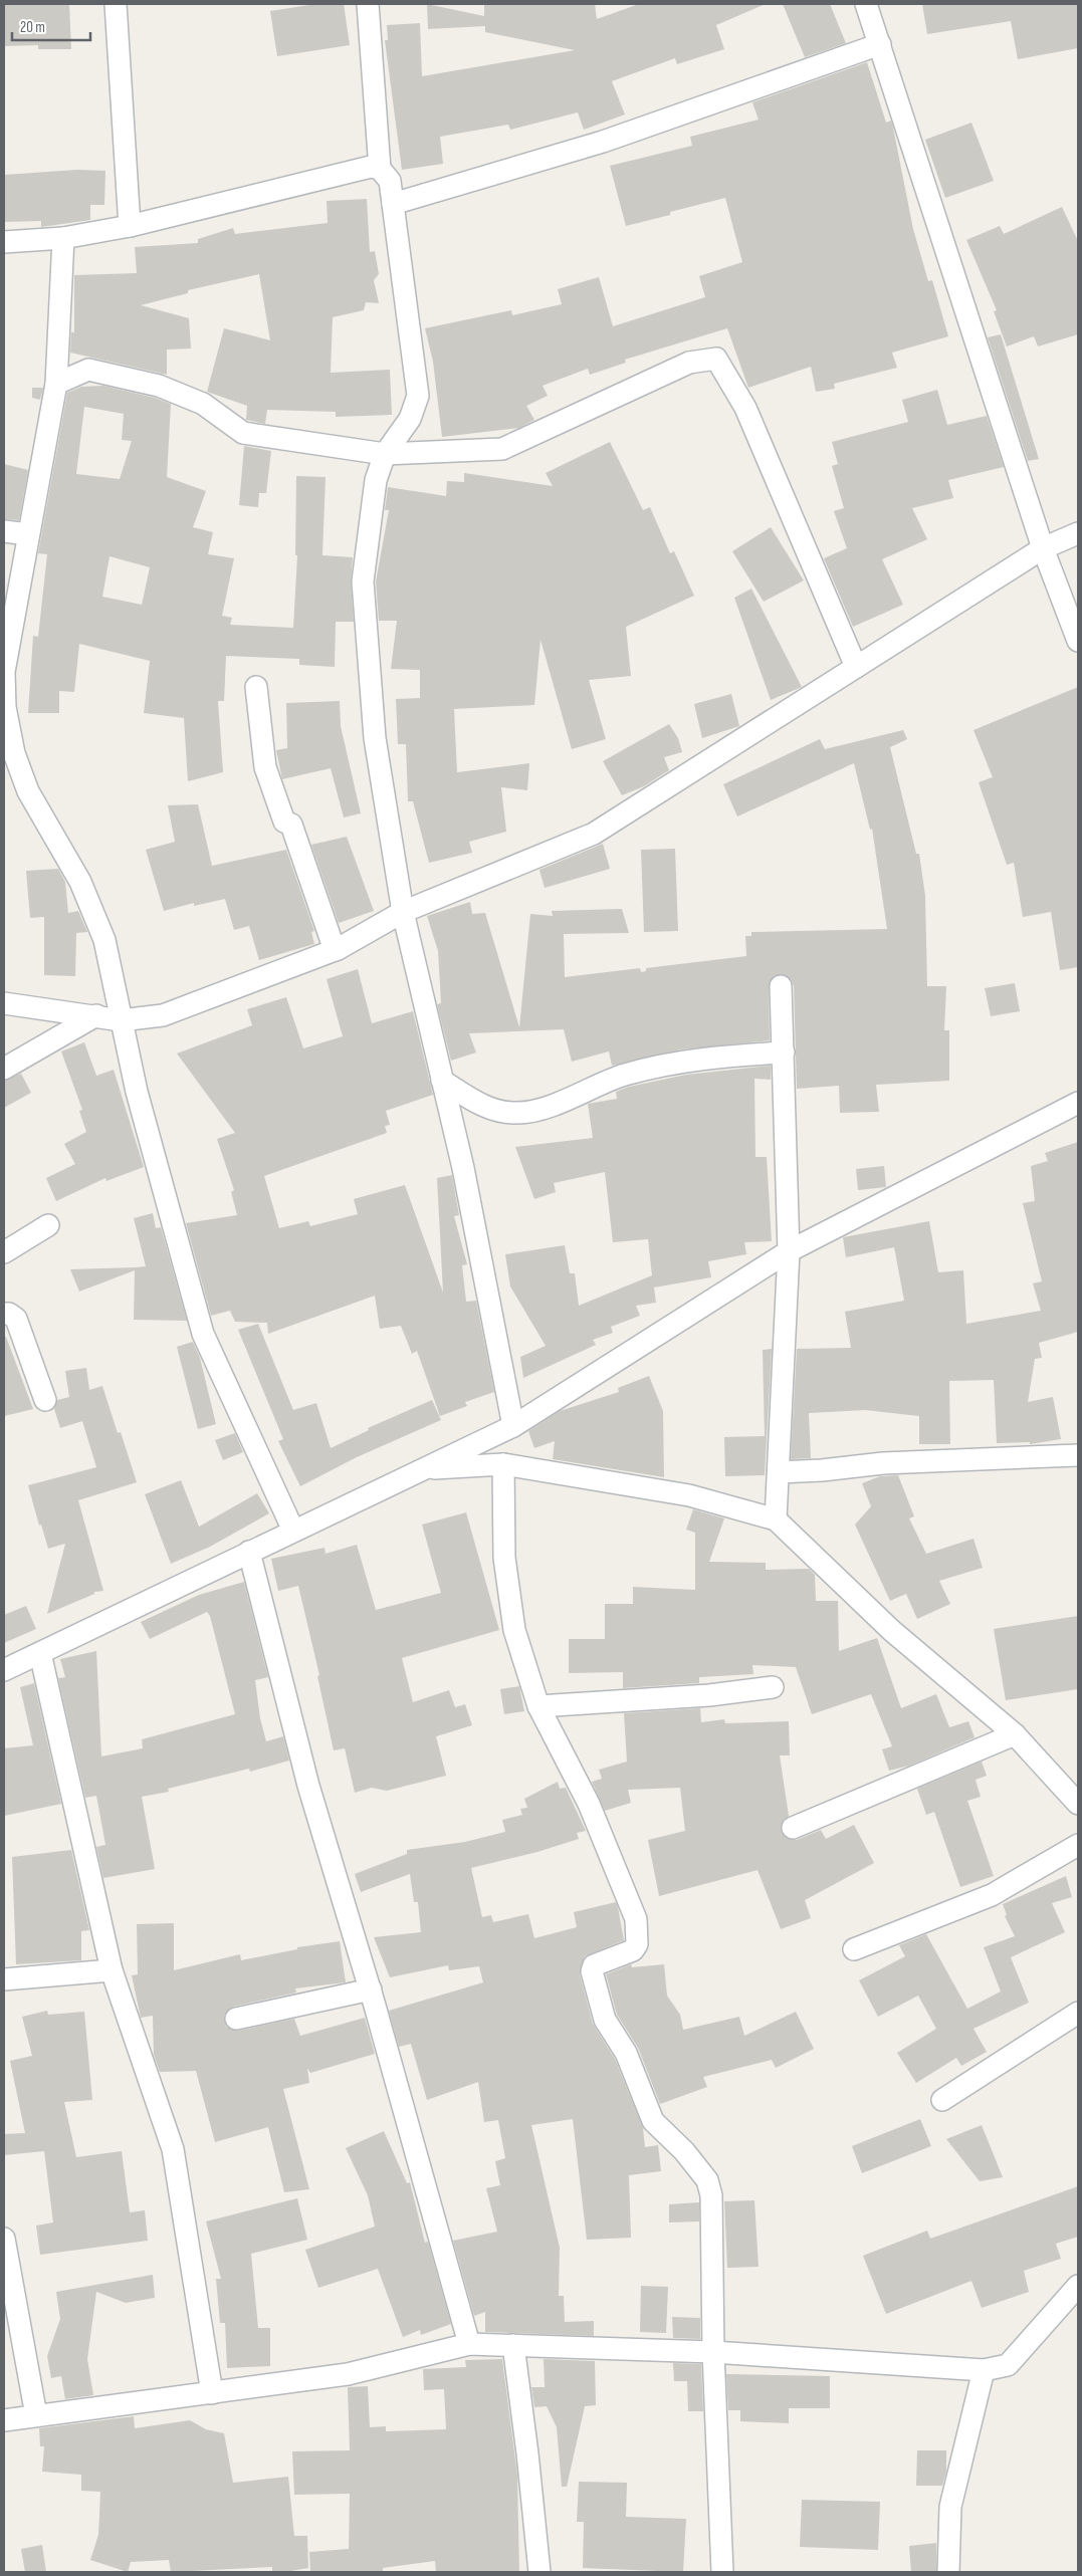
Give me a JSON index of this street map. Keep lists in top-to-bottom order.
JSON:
{
  "scale_bar": "20 m"
}
